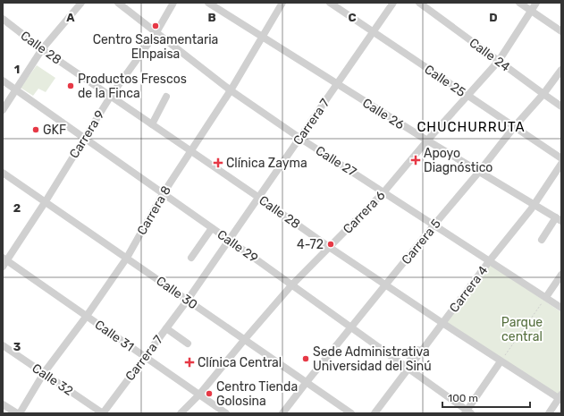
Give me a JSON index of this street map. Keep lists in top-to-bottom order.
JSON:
{
  "streets": {
    "street": [
      "Calle 28",
      "Calle 24",
      "Calle 25",
      "Calle 26",
      "Carrera 7",
      "Carrera 9",
      "Calle 27",
      "Carrera 8",
      "Carrera 6",
      "Carrera 5",
      "Calle 29",
      "Carrera 4",
      "Calle 30",
      "Calle 31",
      "Calle 32"
    ]
  },
  "crossings": [
    ["Calle 28", "Carrera 7"],
    ["Calle 28", "Carrera 9"],
    ["Calle 28", "Carrera 8"],
    ["Calle 28", "Carrera 6"],
    ["Calle 28", "Carrera 5"],
    ["Calle 28", "Carrera 4"],
    ["Calle 24", "Carrera 6"],
    ["Calle 24", "Carrera 5"],
    ["Calle 25", "Carrera 7"],
    ["Calle 25", "Carrera 6"],
    ["Calle 25", "Carrera 5"],
    ["Calle 26", "Carrera 7"],
    ["Calle 26", "Carrera 8"],
    ["Calle 26", "Carrera 6"],
    ["Calle 26", "Carrera 5"],
    ["Calle 26", "Carrera 4"],
    ["Carrera 7", "Calle 27"],
    ["Carrera 7", "Calle 29"],
    ["Carrera 7", "Calle 30"],
    ["Carrera 7", "Calle 31"],
    ["Carrera 7", "Calle 32"],
    ["Carrera 9", "Calle 27"],
    ["Carrera 9", "Calle 29"],
    ["Carrera 9", "Calle 30"],
    ["Carrera 9", "Calle 31"],
    ["Calle 27", "Carrera 8"],
    ["Calle 27", "Carrera 6"],
    ["Calle 27", "Carrera 5"],
    ["Calle 27", "Carrera 4"],
    ["Carrera 8", "Calle 29"],
    ["Carrera 8", "Calle 30"],
    ["Carrera 8", "Calle 31"],
    ["Carrera 8", "Calle 32"],
    ["Carrera 6", "Calle 29"],
    ["Carrera 6", "Calle 30"],
    ["Carrera 6", "Calle 31"],
    ["Carrera 5", "Calle 29"],
    ["Carrera 5", "Calle 30"],
    ["Calle 29", "Carrera 4"]
  ],
  "districts": ["CHUCHURRUTA"],
  "parks": ["Parque central"],
  "places": {
    "other": [
      "Centro Salsamentaria Elnpaisa",
      "Productos Frescos de la Finca",
      "GKF",
      "4-72",
      "Sede Administrativa Universidad del Sinú",
      "Centro Tienda Golosina"
    ],
    "health": ["Apoyo Diagnóstico", "Clínica Zayma", "Clínica Central"]
  },
  "scale_bar": "100 m",
  "grid": {
    "columns": [
      "A",
      "B",
      "C",
      "D"
    ],
    "rows": ["1", "2", "3"]
  }
}
